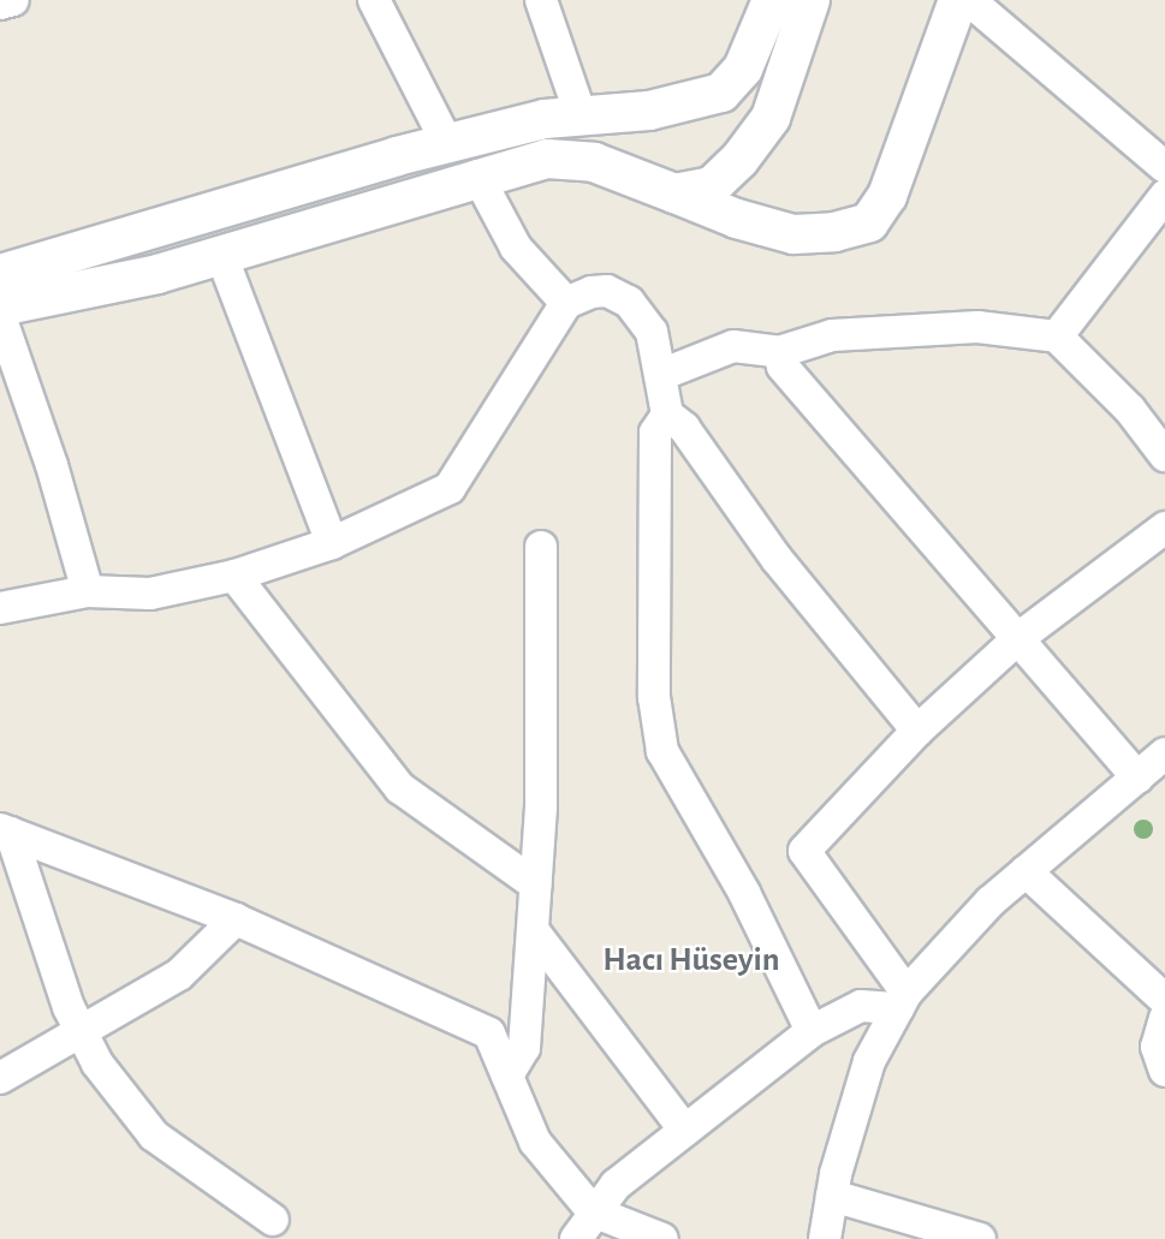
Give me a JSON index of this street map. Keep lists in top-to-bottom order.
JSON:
{
  "districts": ["Hacı Hüseyin"]
}
